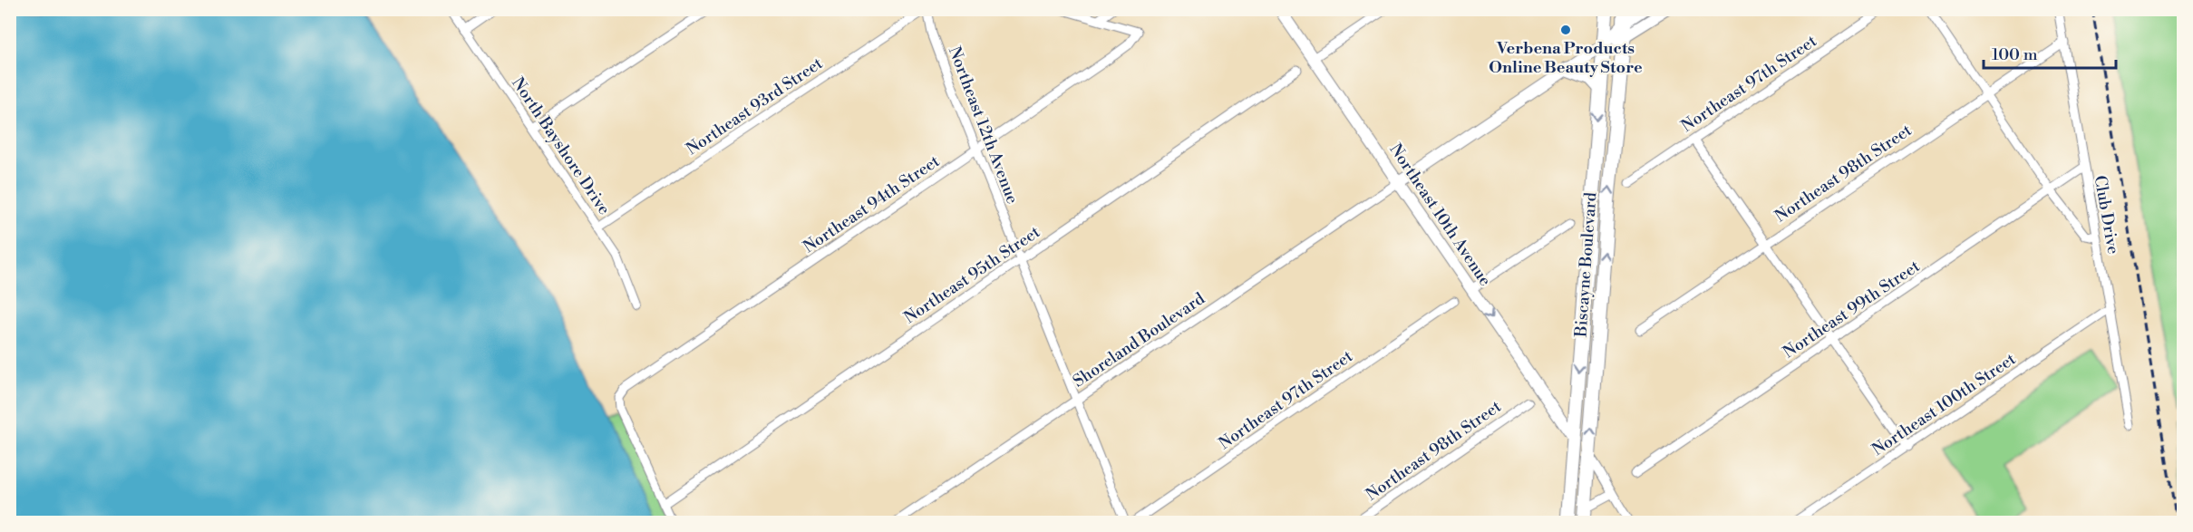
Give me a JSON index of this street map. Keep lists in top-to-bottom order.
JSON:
{
  "streets": {
    "main road": ["Biscayne Boulevard"],
    "street": [
      "Northeast 97th Street",
      "Northeast 93rd Street",
      "Northeast 12th Avenue",
      "North Bayshore Drive",
      "Northeast 98th Street",
      "Northeast 94th Street",
      "Northeast 10th Avenue",
      "Club Drive",
      "Northeast 95th Street",
      "Northeast 99th Street",
      "Shoreland Boulevard",
      "Northeast 100th Street"
    ]
  },
  "crossings": [
    ["Northeast 93rd Street", "Northeast 12th Avenue"],
    ["Northeast 93rd Street", "North Bayshore Drive"],
    ["Northeast 12th Avenue", "Northeast 94th Street"],
    ["Northeast 12th Avenue", "Northeast 95th Street"],
    ["Northeast 12th Avenue", "Shoreland Boulevard"],
    ["Northeast 98th Street", "Club Drive"],
    ["Northeast 94th Street", "Northeast 95th Street"],
    ["Northeast 10th Avenue", "Biscayne Boulevard"],
    ["Northeast 10th Avenue", "Shoreland Boulevard"],
    ["Club Drive", "Northeast 99th Street"],
    ["Club Drive", "Northeast 100th Street"]
  ],
  "places": ["Verbena Products Online Beauty Store"],
  "scale_bar": "100 m"
}
